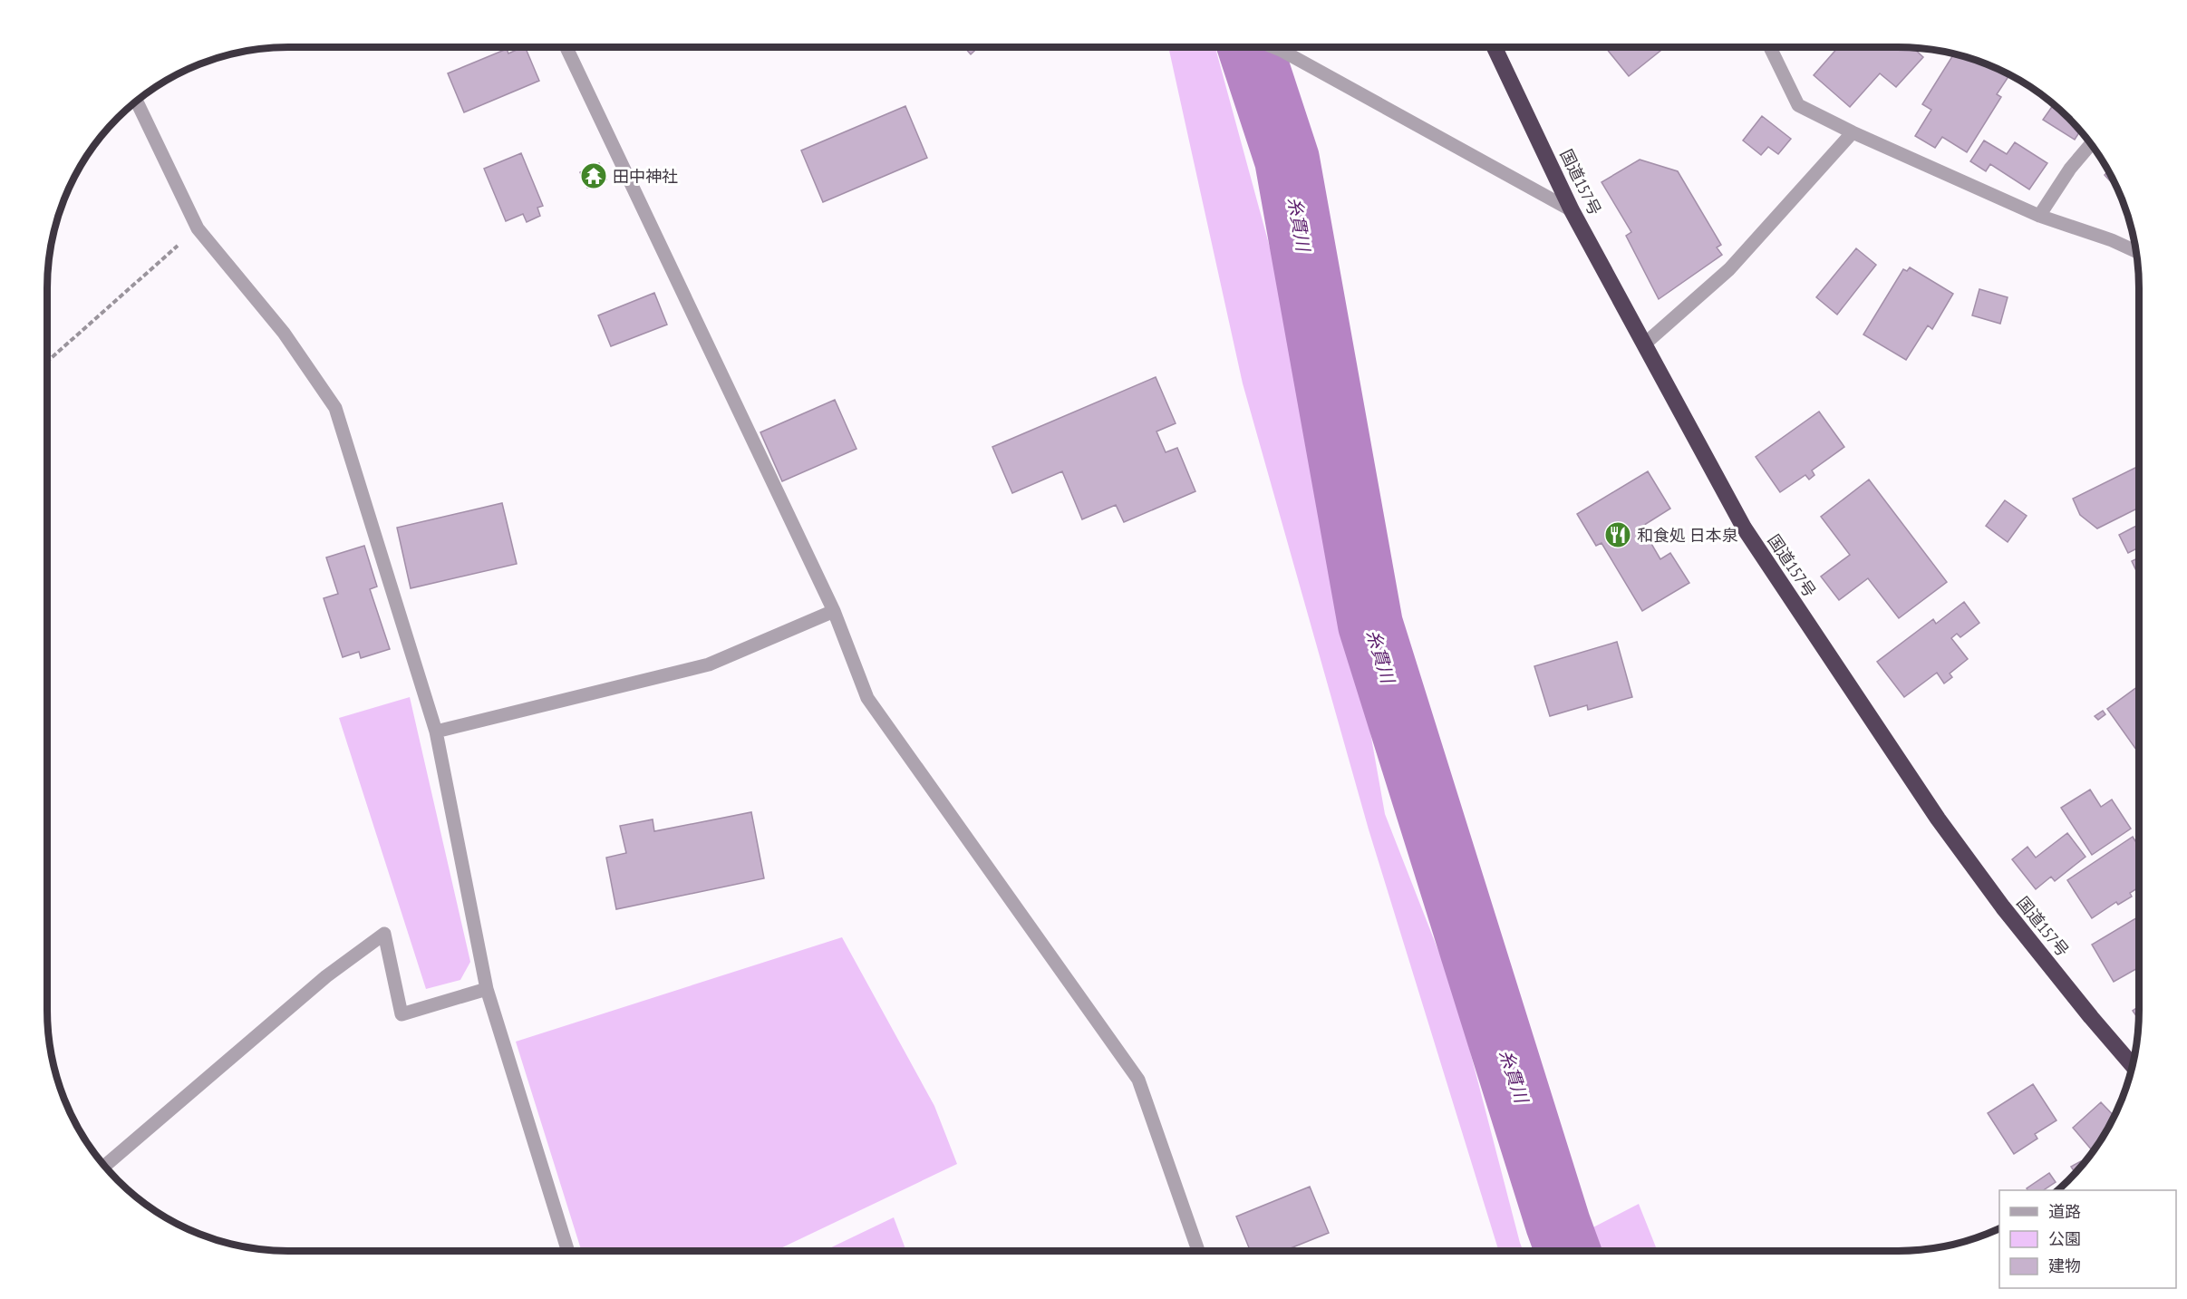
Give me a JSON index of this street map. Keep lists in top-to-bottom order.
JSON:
{
  "streets": {
    "highway": ["国道157号"]
  },
  "water": ["糸貫川"],
  "places": {
    "temple": ["田中神社"],
    "restaurant": ["和食処 日本泉"]
  },
  "legend": ["道路", "公園", "建物"]
}
